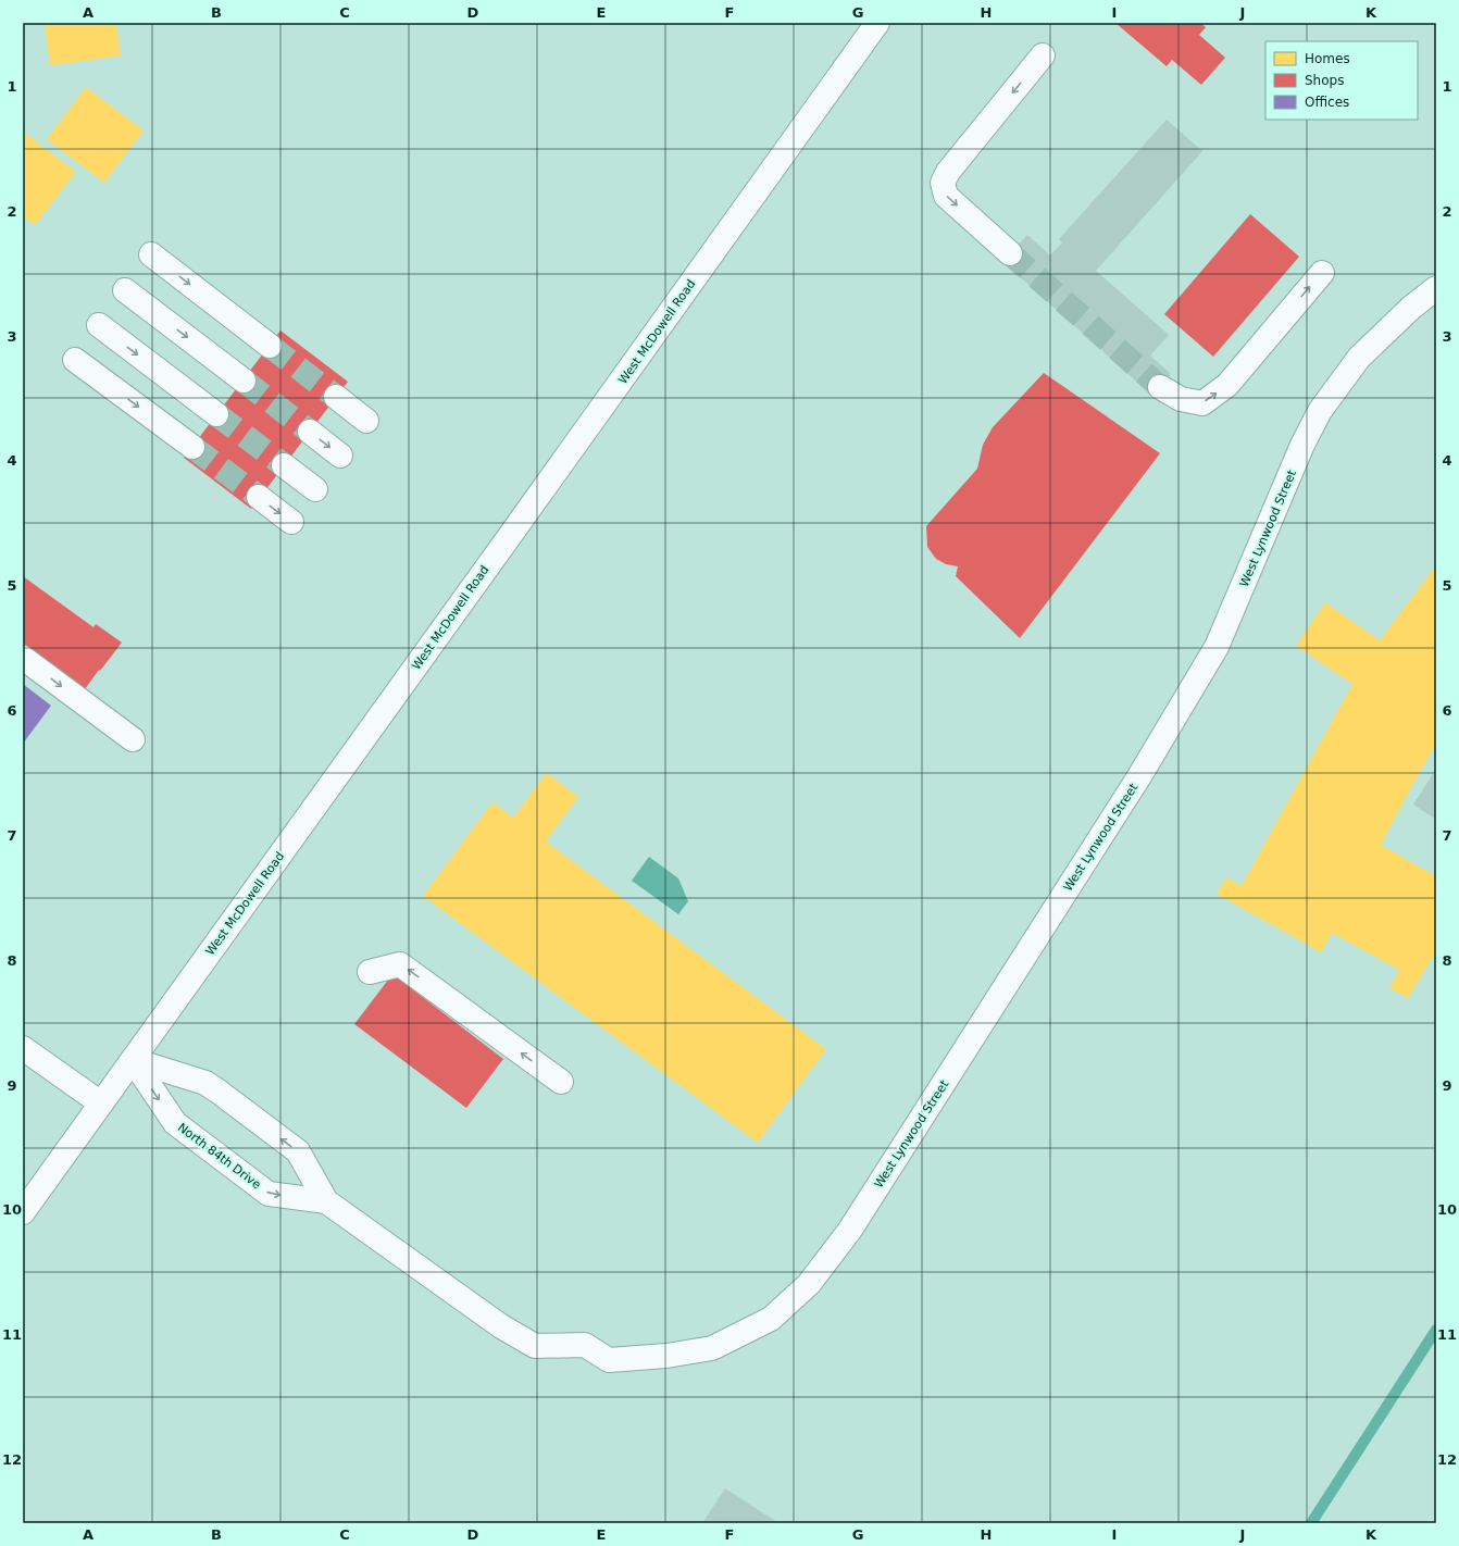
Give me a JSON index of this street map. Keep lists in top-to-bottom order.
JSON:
{
  "streets": {
    "street": ["West McDowell Road", "West Lynwood Street", "North 84th Drive"]
  },
  "crossings": [
    ["West McDowell Road", "North 84th Drive"],
    ["West Lynwood Street", "North 84th Drive"]
  ],
  "legend": ["Homes", "Shops", "Offices"],
  "grid": {
    "columns": [
      "A",
      "B",
      "C",
      "D",
      "E",
      "F",
      "G",
      "H",
      "I",
      "J",
      "K"
    ],
    "rows": [
      "1",
      "2",
      "3",
      "4",
      "5",
      "6",
      "7",
      "8",
      "9",
      "10",
      "11",
      "12"
    ]
  }
}
